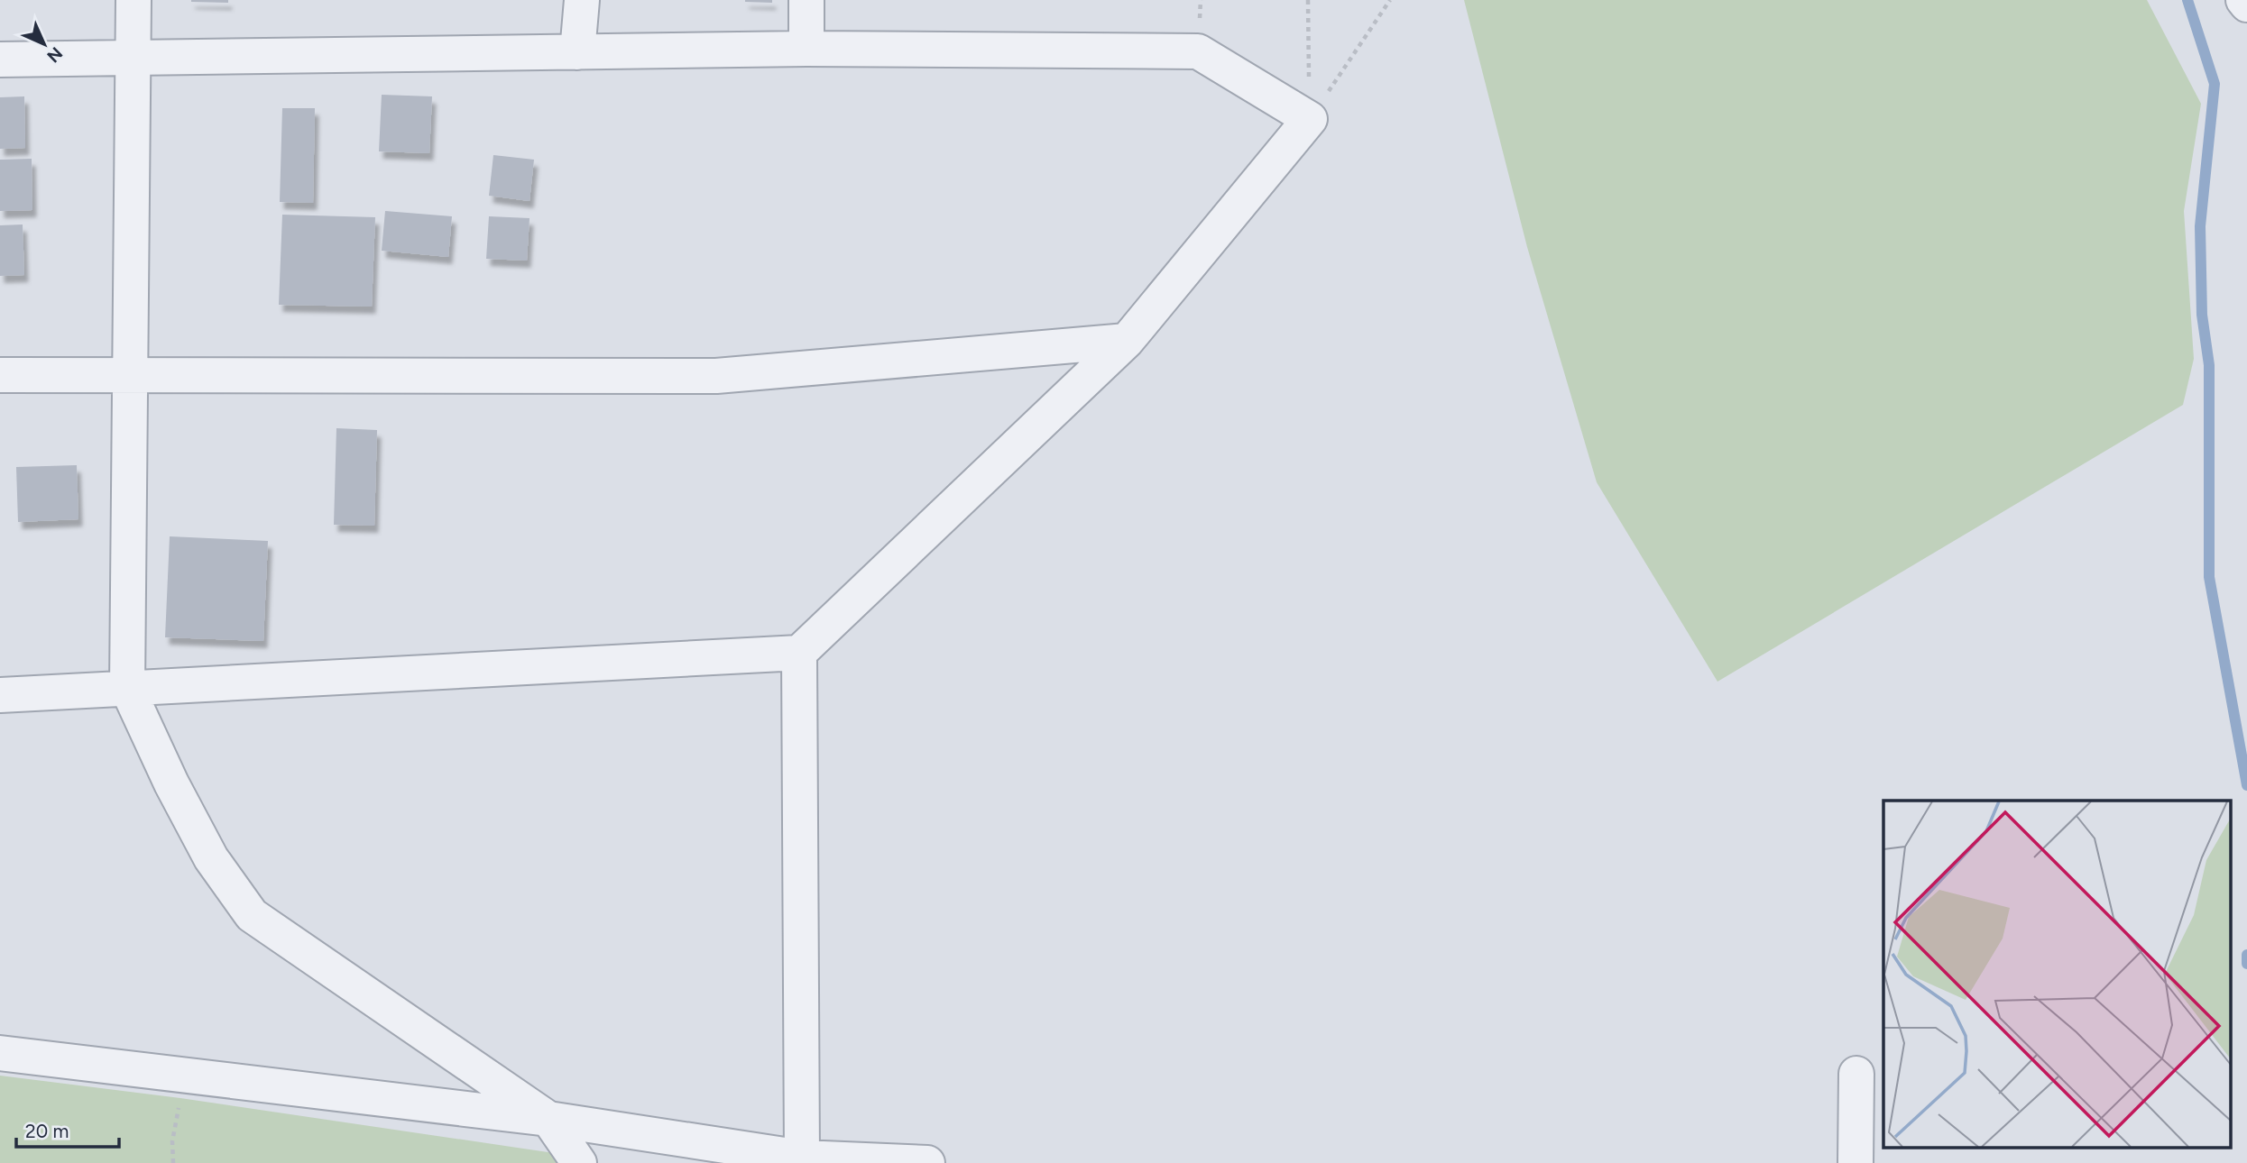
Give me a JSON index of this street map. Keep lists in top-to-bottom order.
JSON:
{
  "scale_bar": "20 m",
  "north": "bottom right"
}
